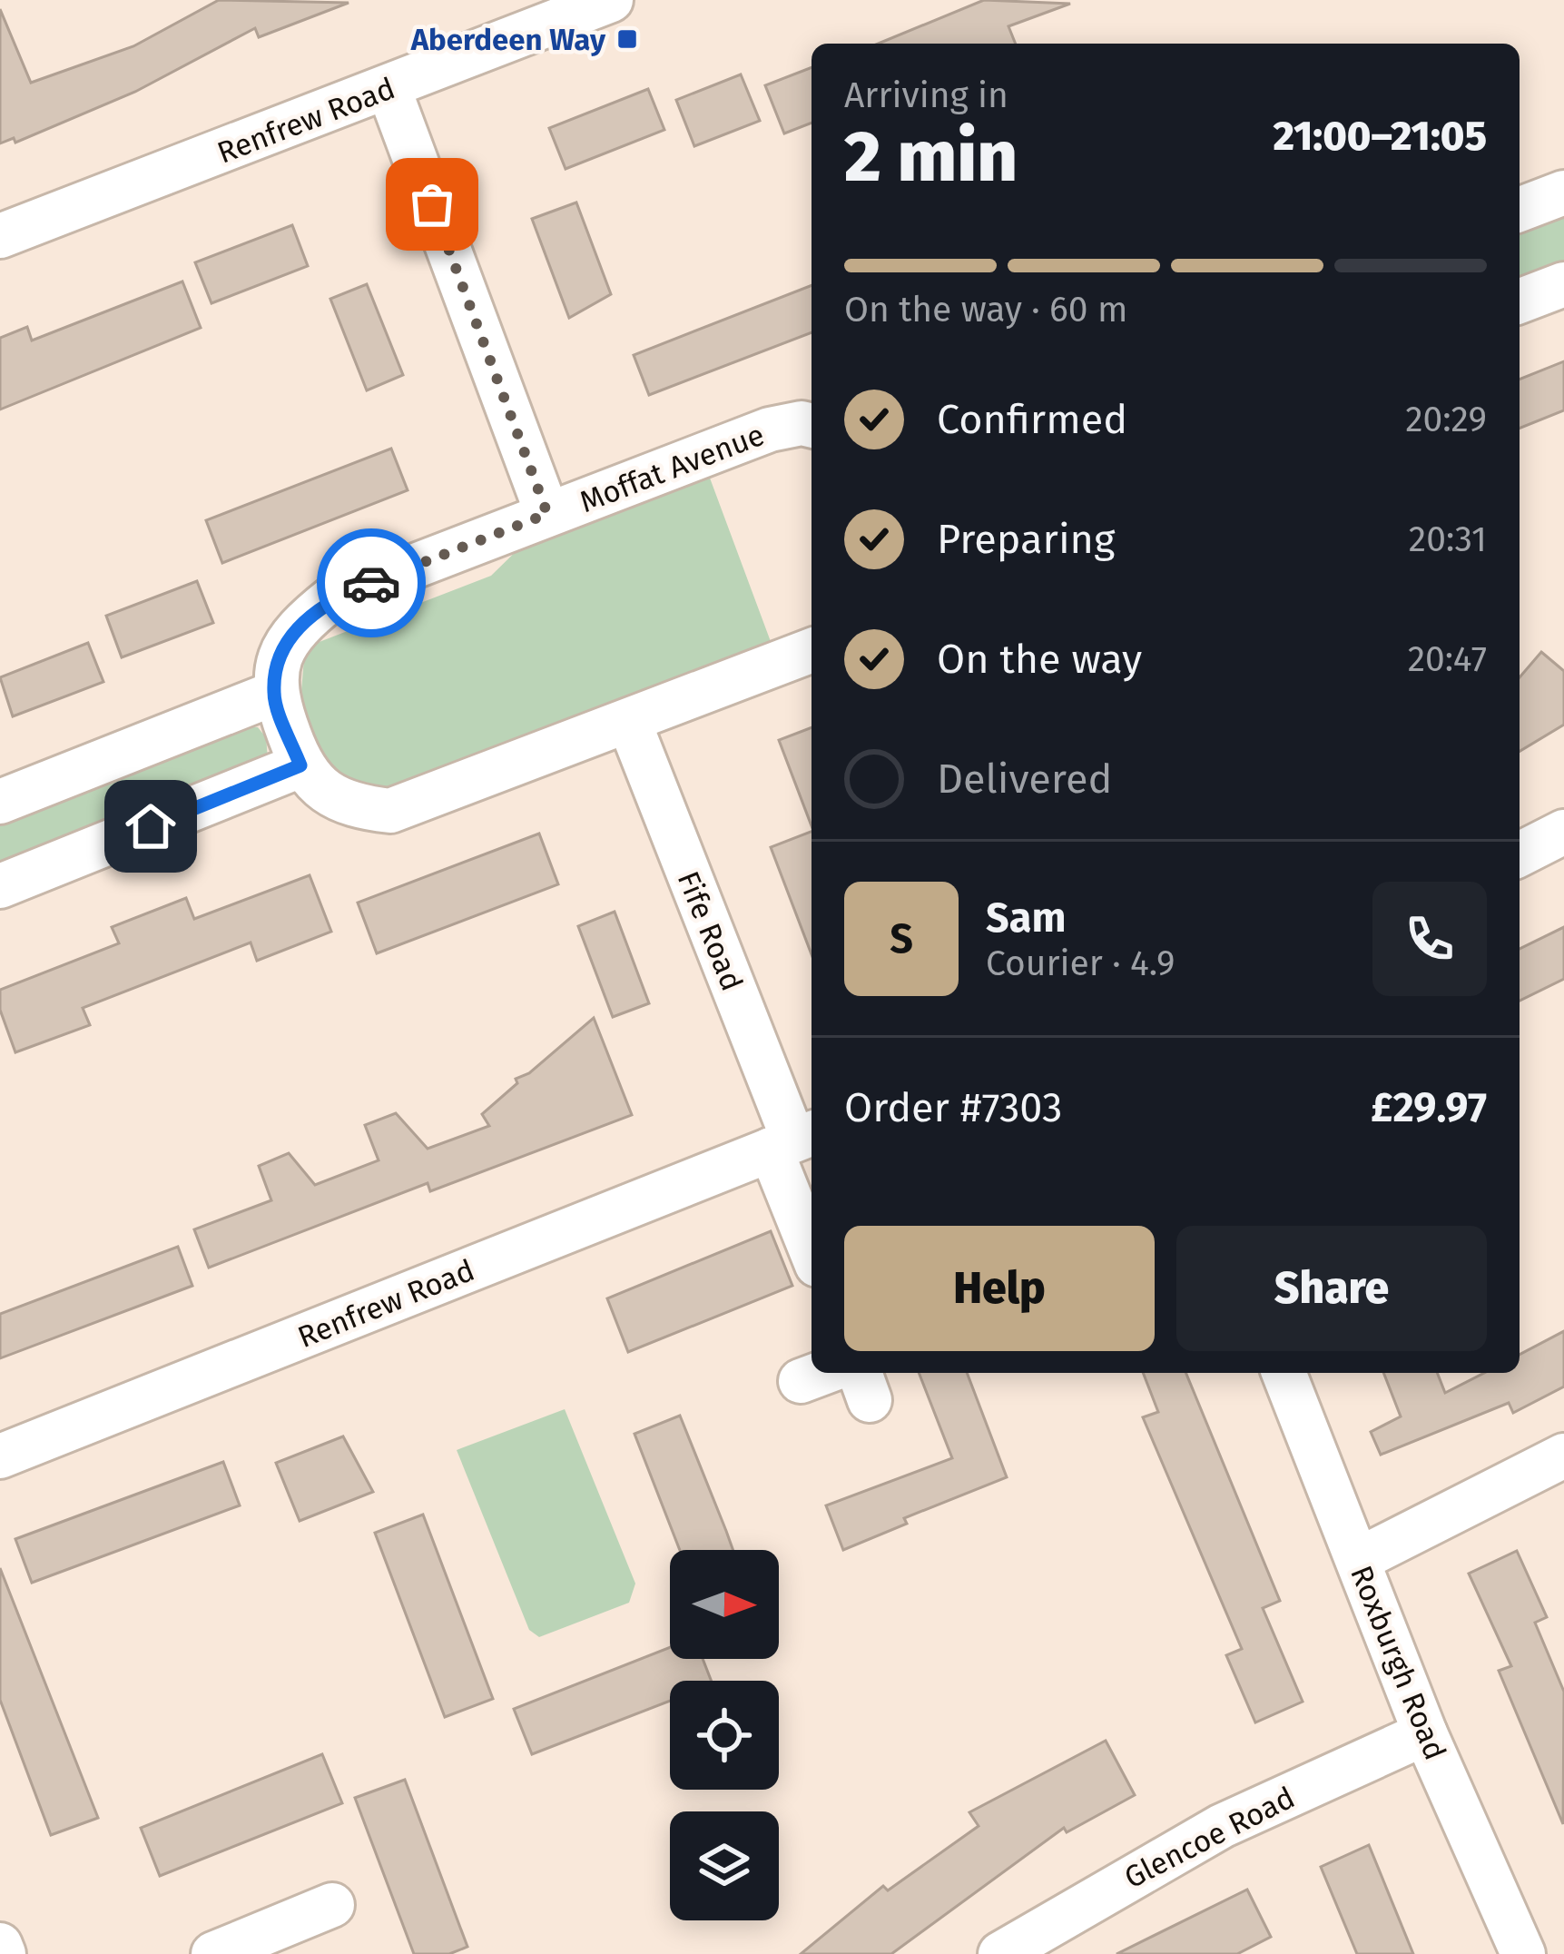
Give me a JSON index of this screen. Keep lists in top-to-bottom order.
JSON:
{
  "streets": {
    "street": [
      "Renfrew Road",
      "Moffat Avenue",
      "Fife Road",
      "Roxburgh Road",
      "Glencoe Road"
    ]
  },
  "crossings": [
    ["Renfrew Road", "Fife Road"],
    ["Roxburgh Road", "Glencoe Road"]
  ],
  "places": {
    "transit": ["Aberdeen Way"]
  },
  "north": "right",
  "page": {
    "heading": ["2 min", "Arriving in", "21:00–21:05"],
    "panel": [
      "Sam",
      "Courier · 4.9",
      "Order #7303",
      "£29.97"
    ],
    "bar": "On the way · 60 m",
    "list": [
      ["Confirmed", "20:29"],
      ["Preparing", "20:31"],
      ["On the way", "20:47"],
      "Delivered"
    ],
    "round": "S",
    "buttons": ["Help", "Share"]
  }
}
